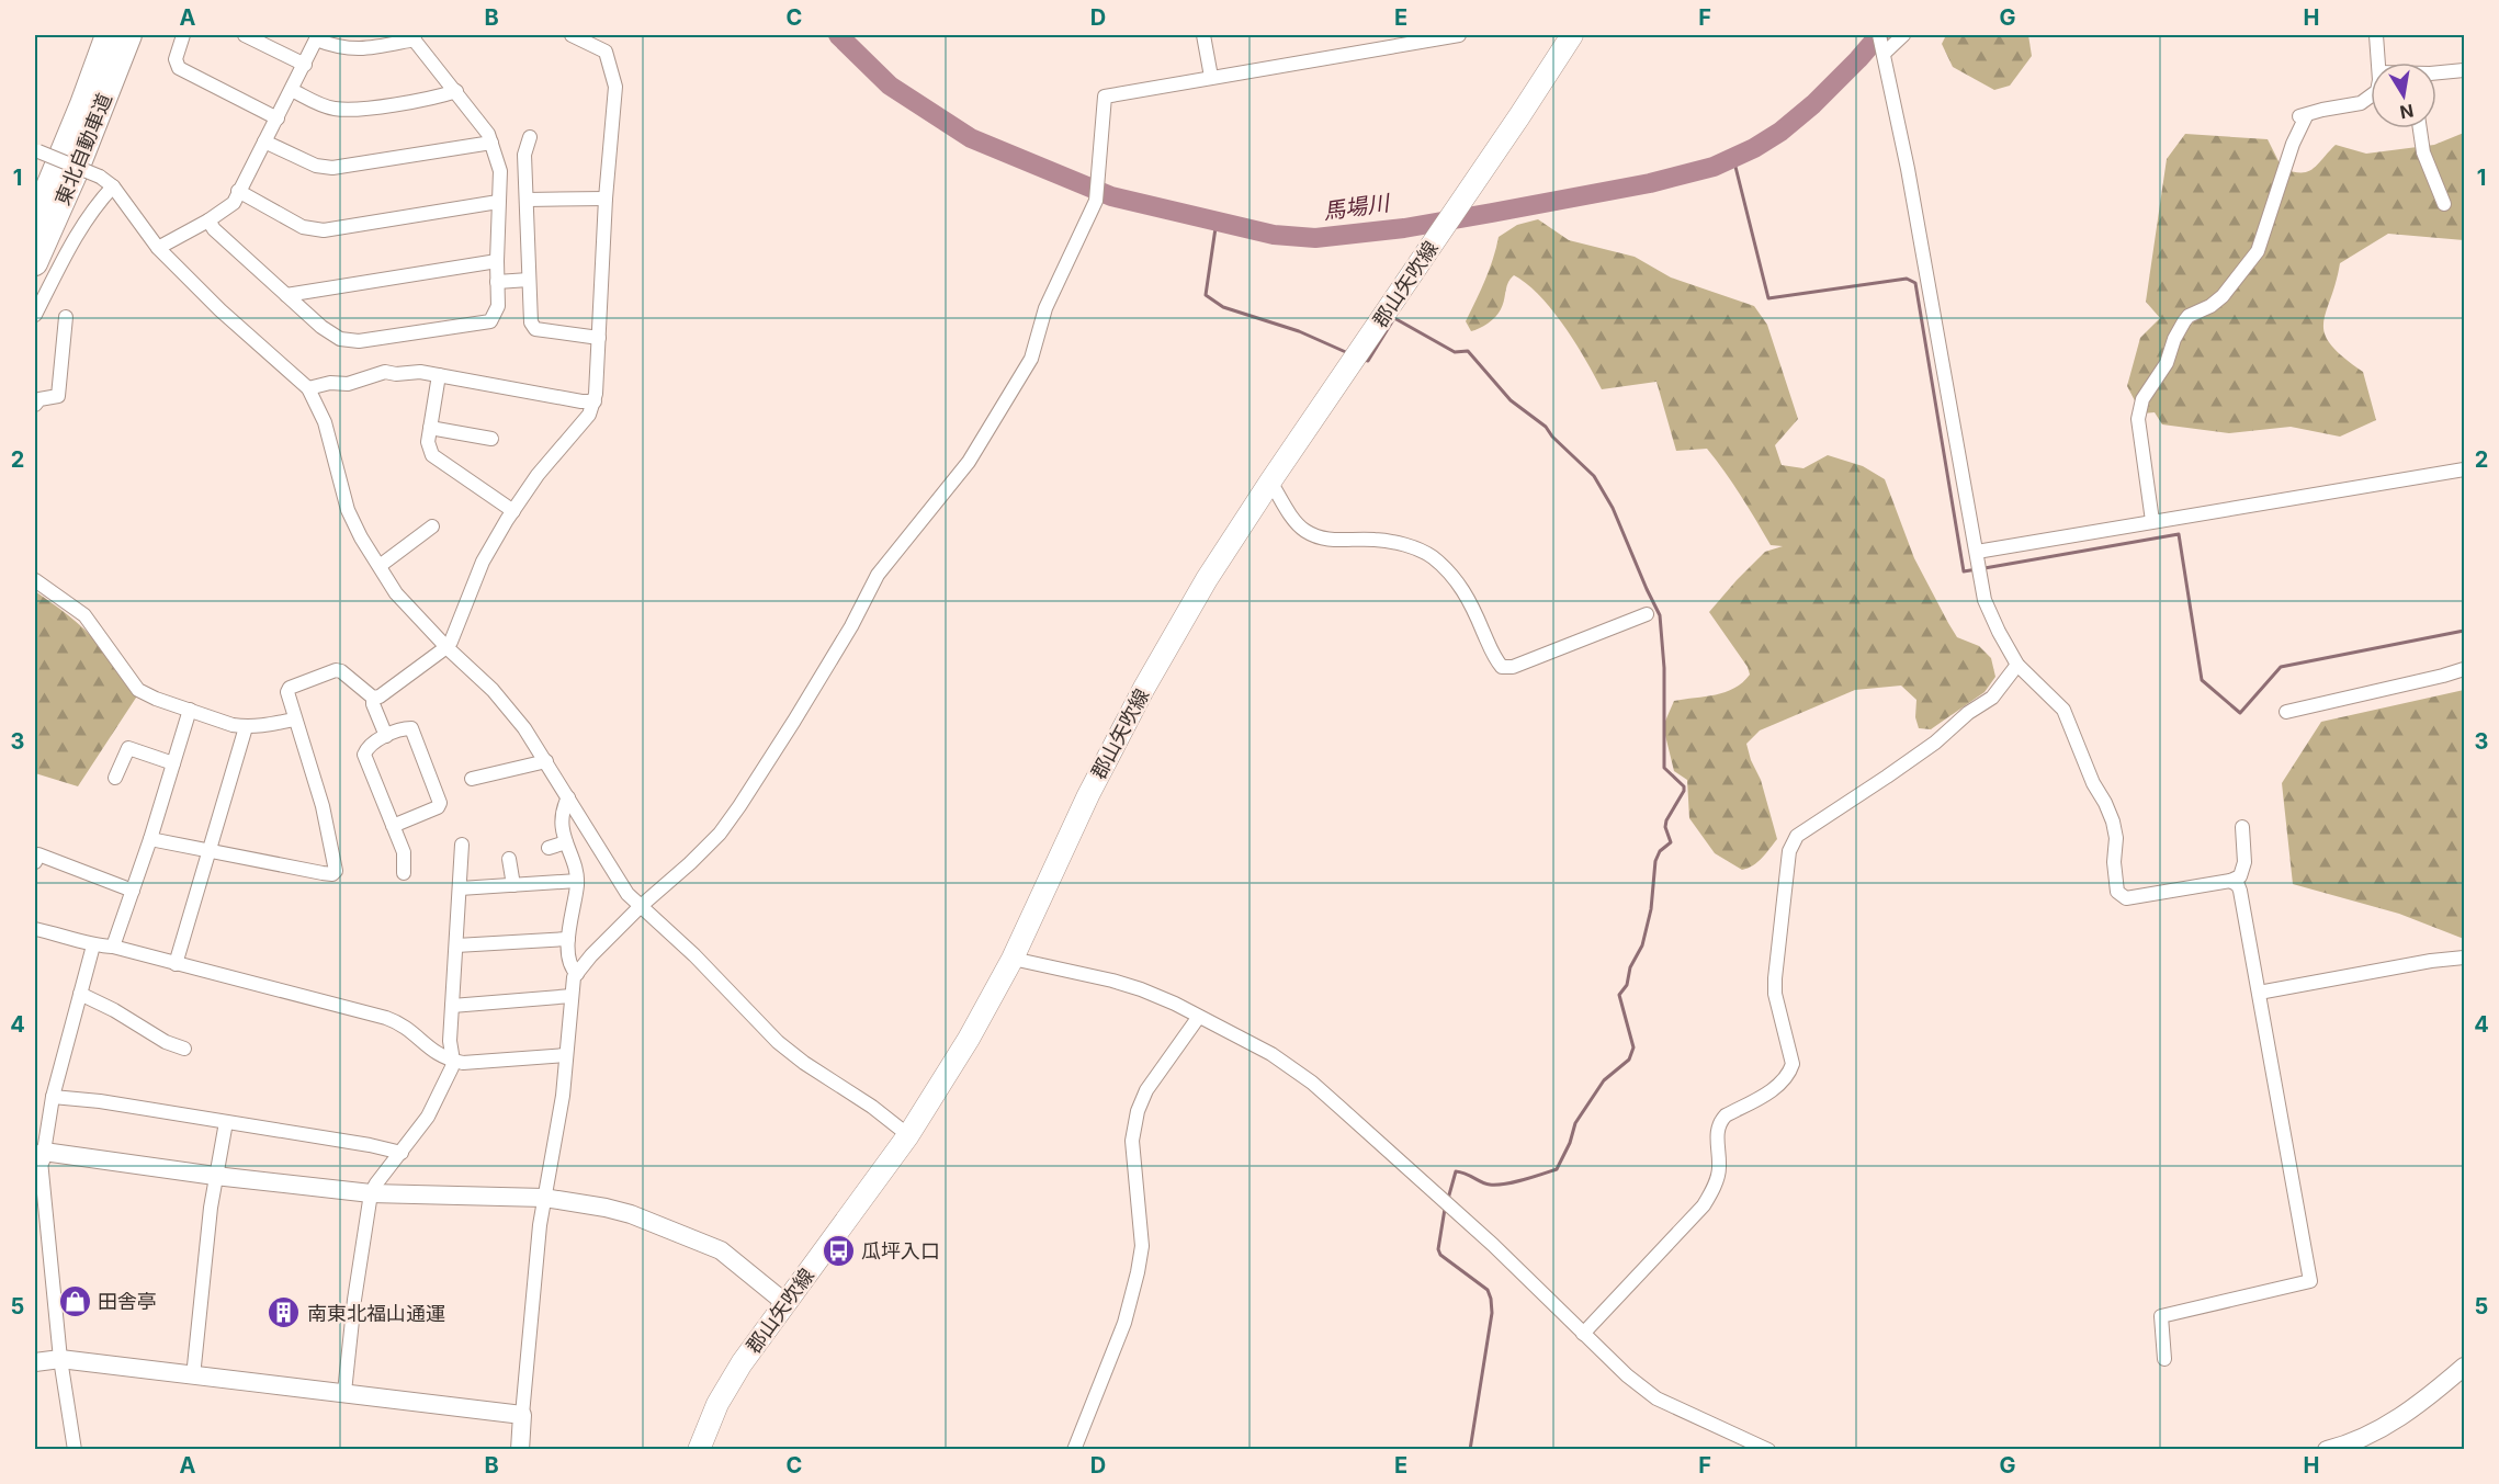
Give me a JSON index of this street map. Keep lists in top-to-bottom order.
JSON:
{
  "streets": {
    "highway": ["東北自動車道"],
    "main road": ["郡山矢吹線"]
  },
  "water": ["馬場川"],
  "places": {
    "bus stop": ["瓜坪入口"],
    "shop": ["田舎亭"],
    "building": ["南東北福山通運"]
  },
  "north": "bottom",
  "grid": {
    "columns": [
      "A",
      "B",
      "C",
      "D",
      "E",
      "F",
      "G",
      "H"
    ],
    "rows": [
      "1",
      "2",
      "3",
      "4",
      "5"
    ]
  }
}
